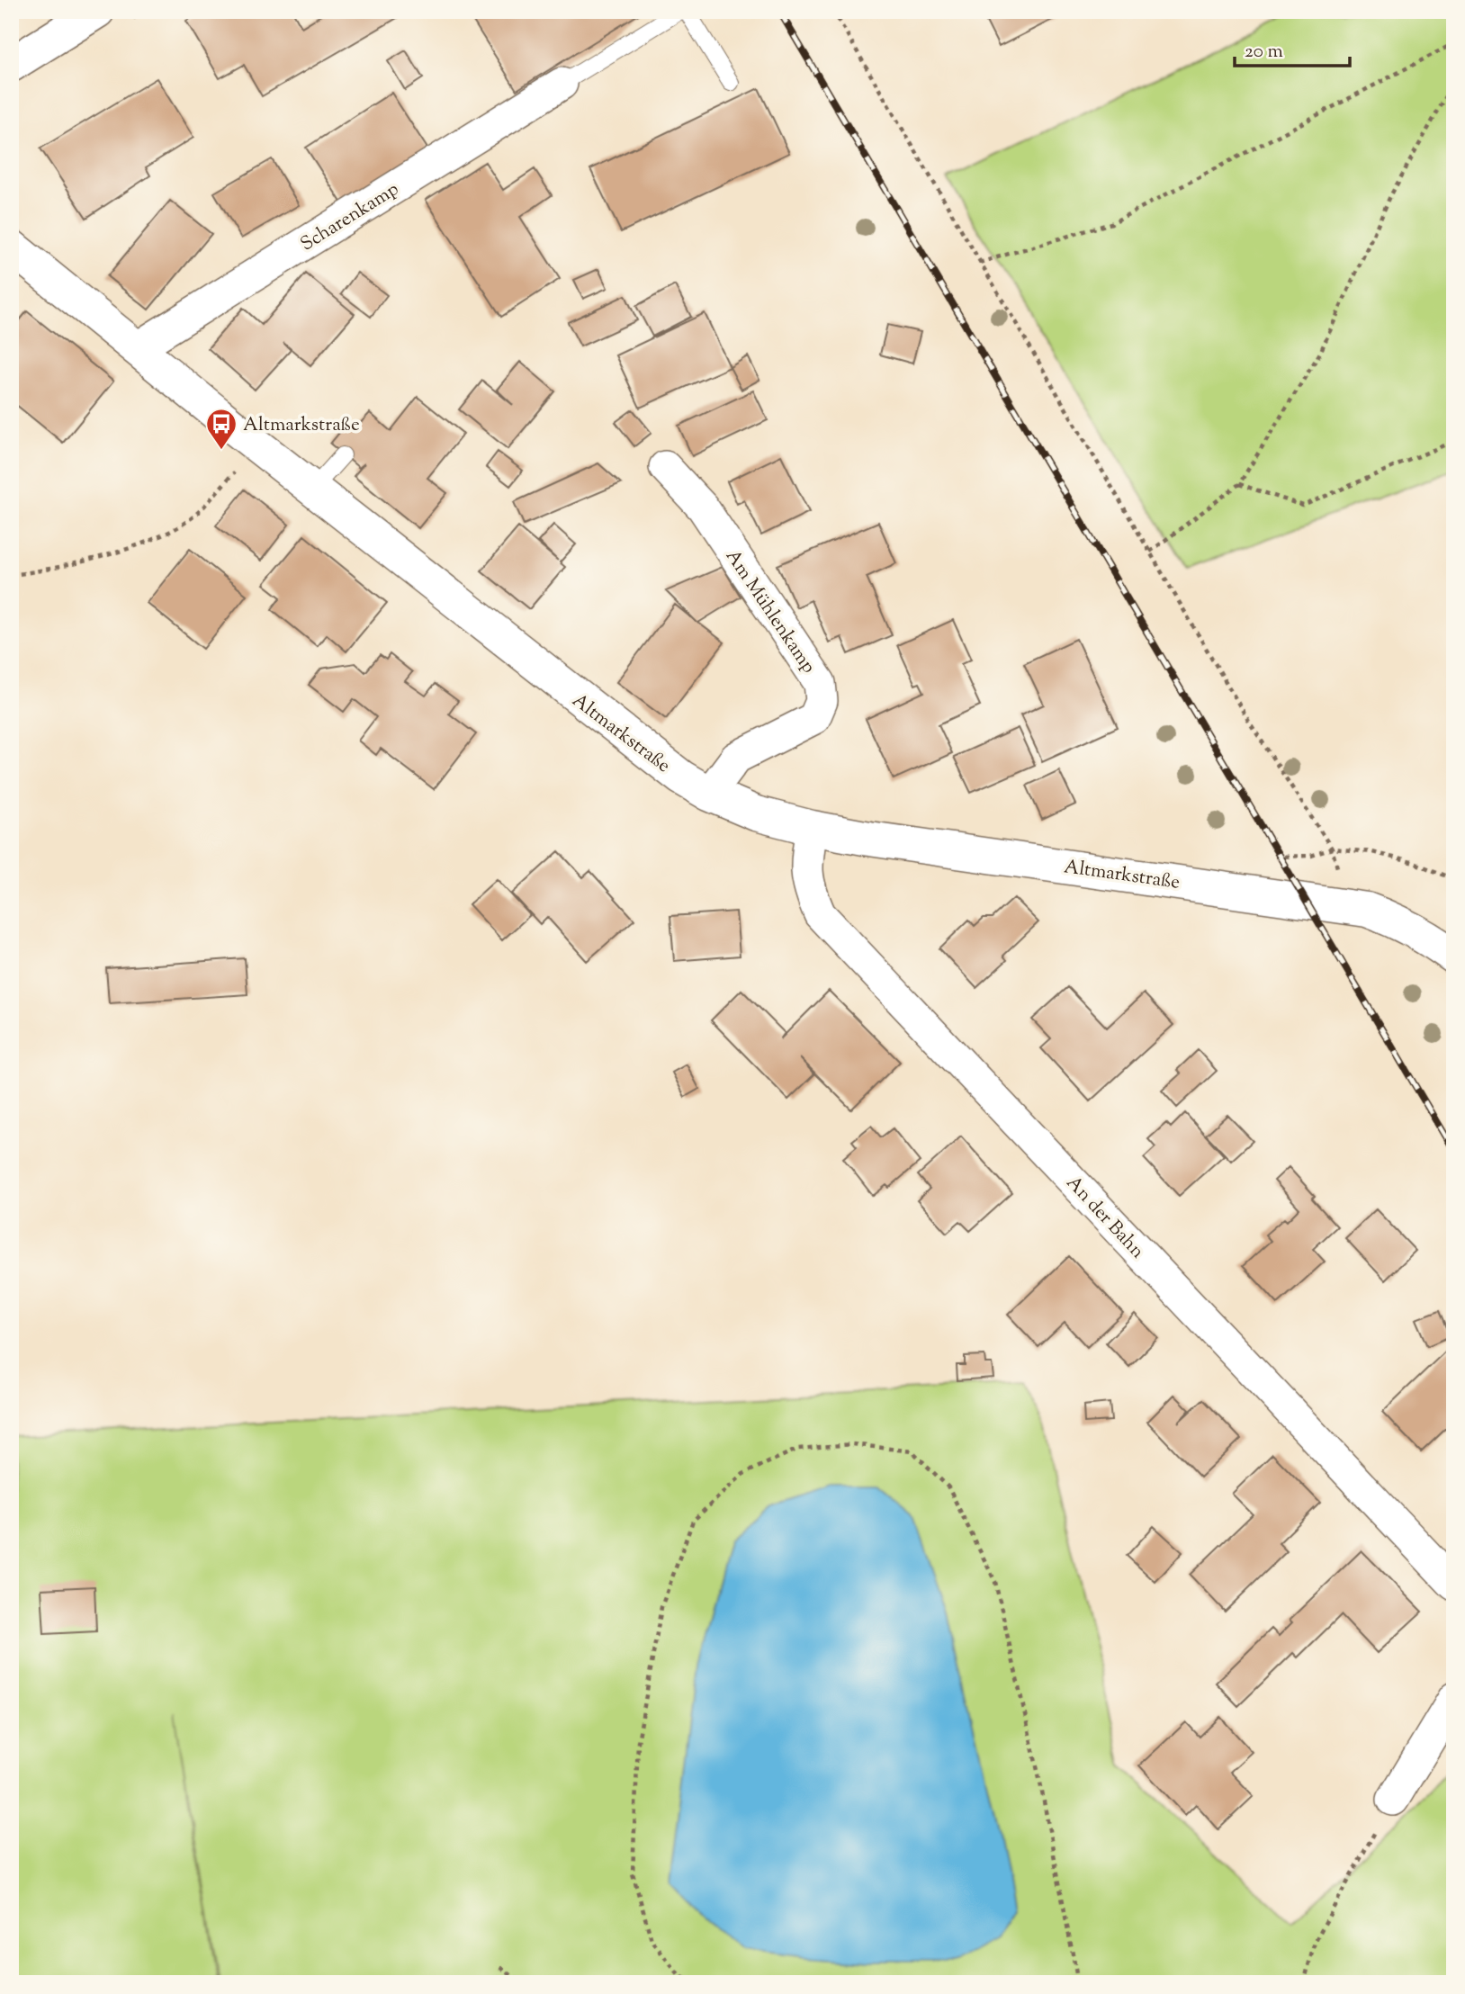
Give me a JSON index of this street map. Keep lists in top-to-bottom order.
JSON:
{
  "streets": {
    "main road": ["Altmarkstraße"],
    "street": ["Scharenkamp", "Am Mühlenkamp", "An der Bahn"]
  },
  "crossings": [
    ["Scharenkamp", "Altmarkstraße"],
    ["Am Mühlenkamp", "Altmarkstraße"],
    ["Altmarkstraße", "An der Bahn"]
  ],
  "places": {
    "bus stop": ["Altmarkstraße"]
  },
  "scale_bar": "20 m"
}
